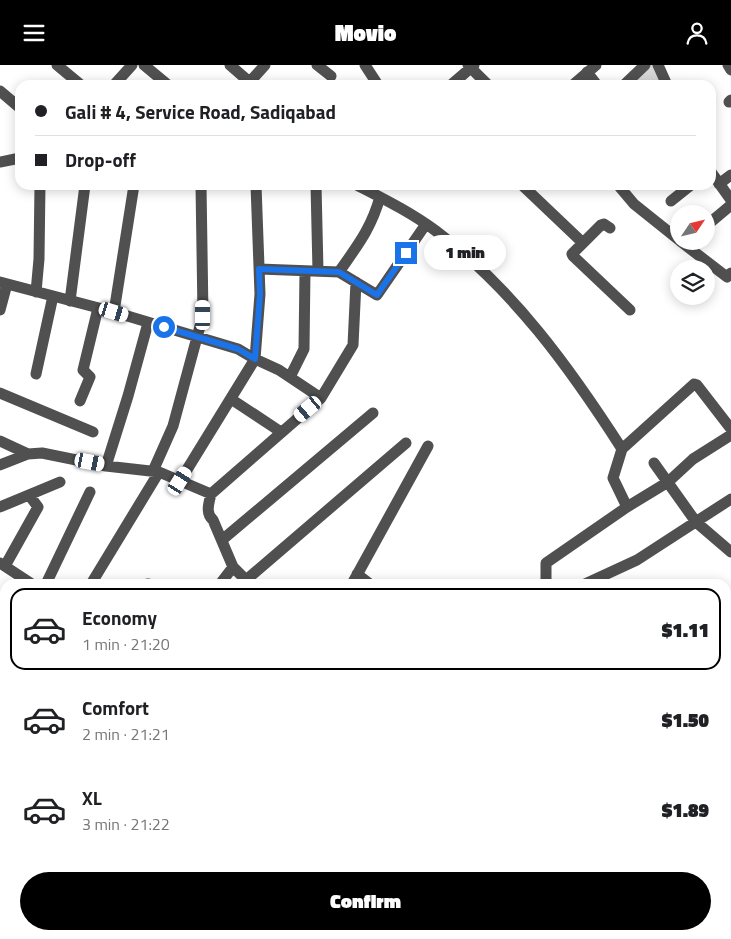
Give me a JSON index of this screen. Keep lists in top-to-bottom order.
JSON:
{
  "north": "top right",
  "page": {
    "header": "Movio",
    "banner": ["Gali # 4, Service Road, Sadiqabad", "Drop-off"],
    "bubble": "1 min",
    "list": [
      {
        "name": "Economy",
        "note": "1 min · 21:20",
        "value": "$1.11"
      },
      {
        "name": "Comfort",
        "note": "2 min · 21:21",
        "value": "$1.50"
      },
      {
        "name": "XL",
        "note": "3 min · 21:22",
        "value": "$1.89"
      }
    ],
    "buttons": "Confirm"
  }
}
